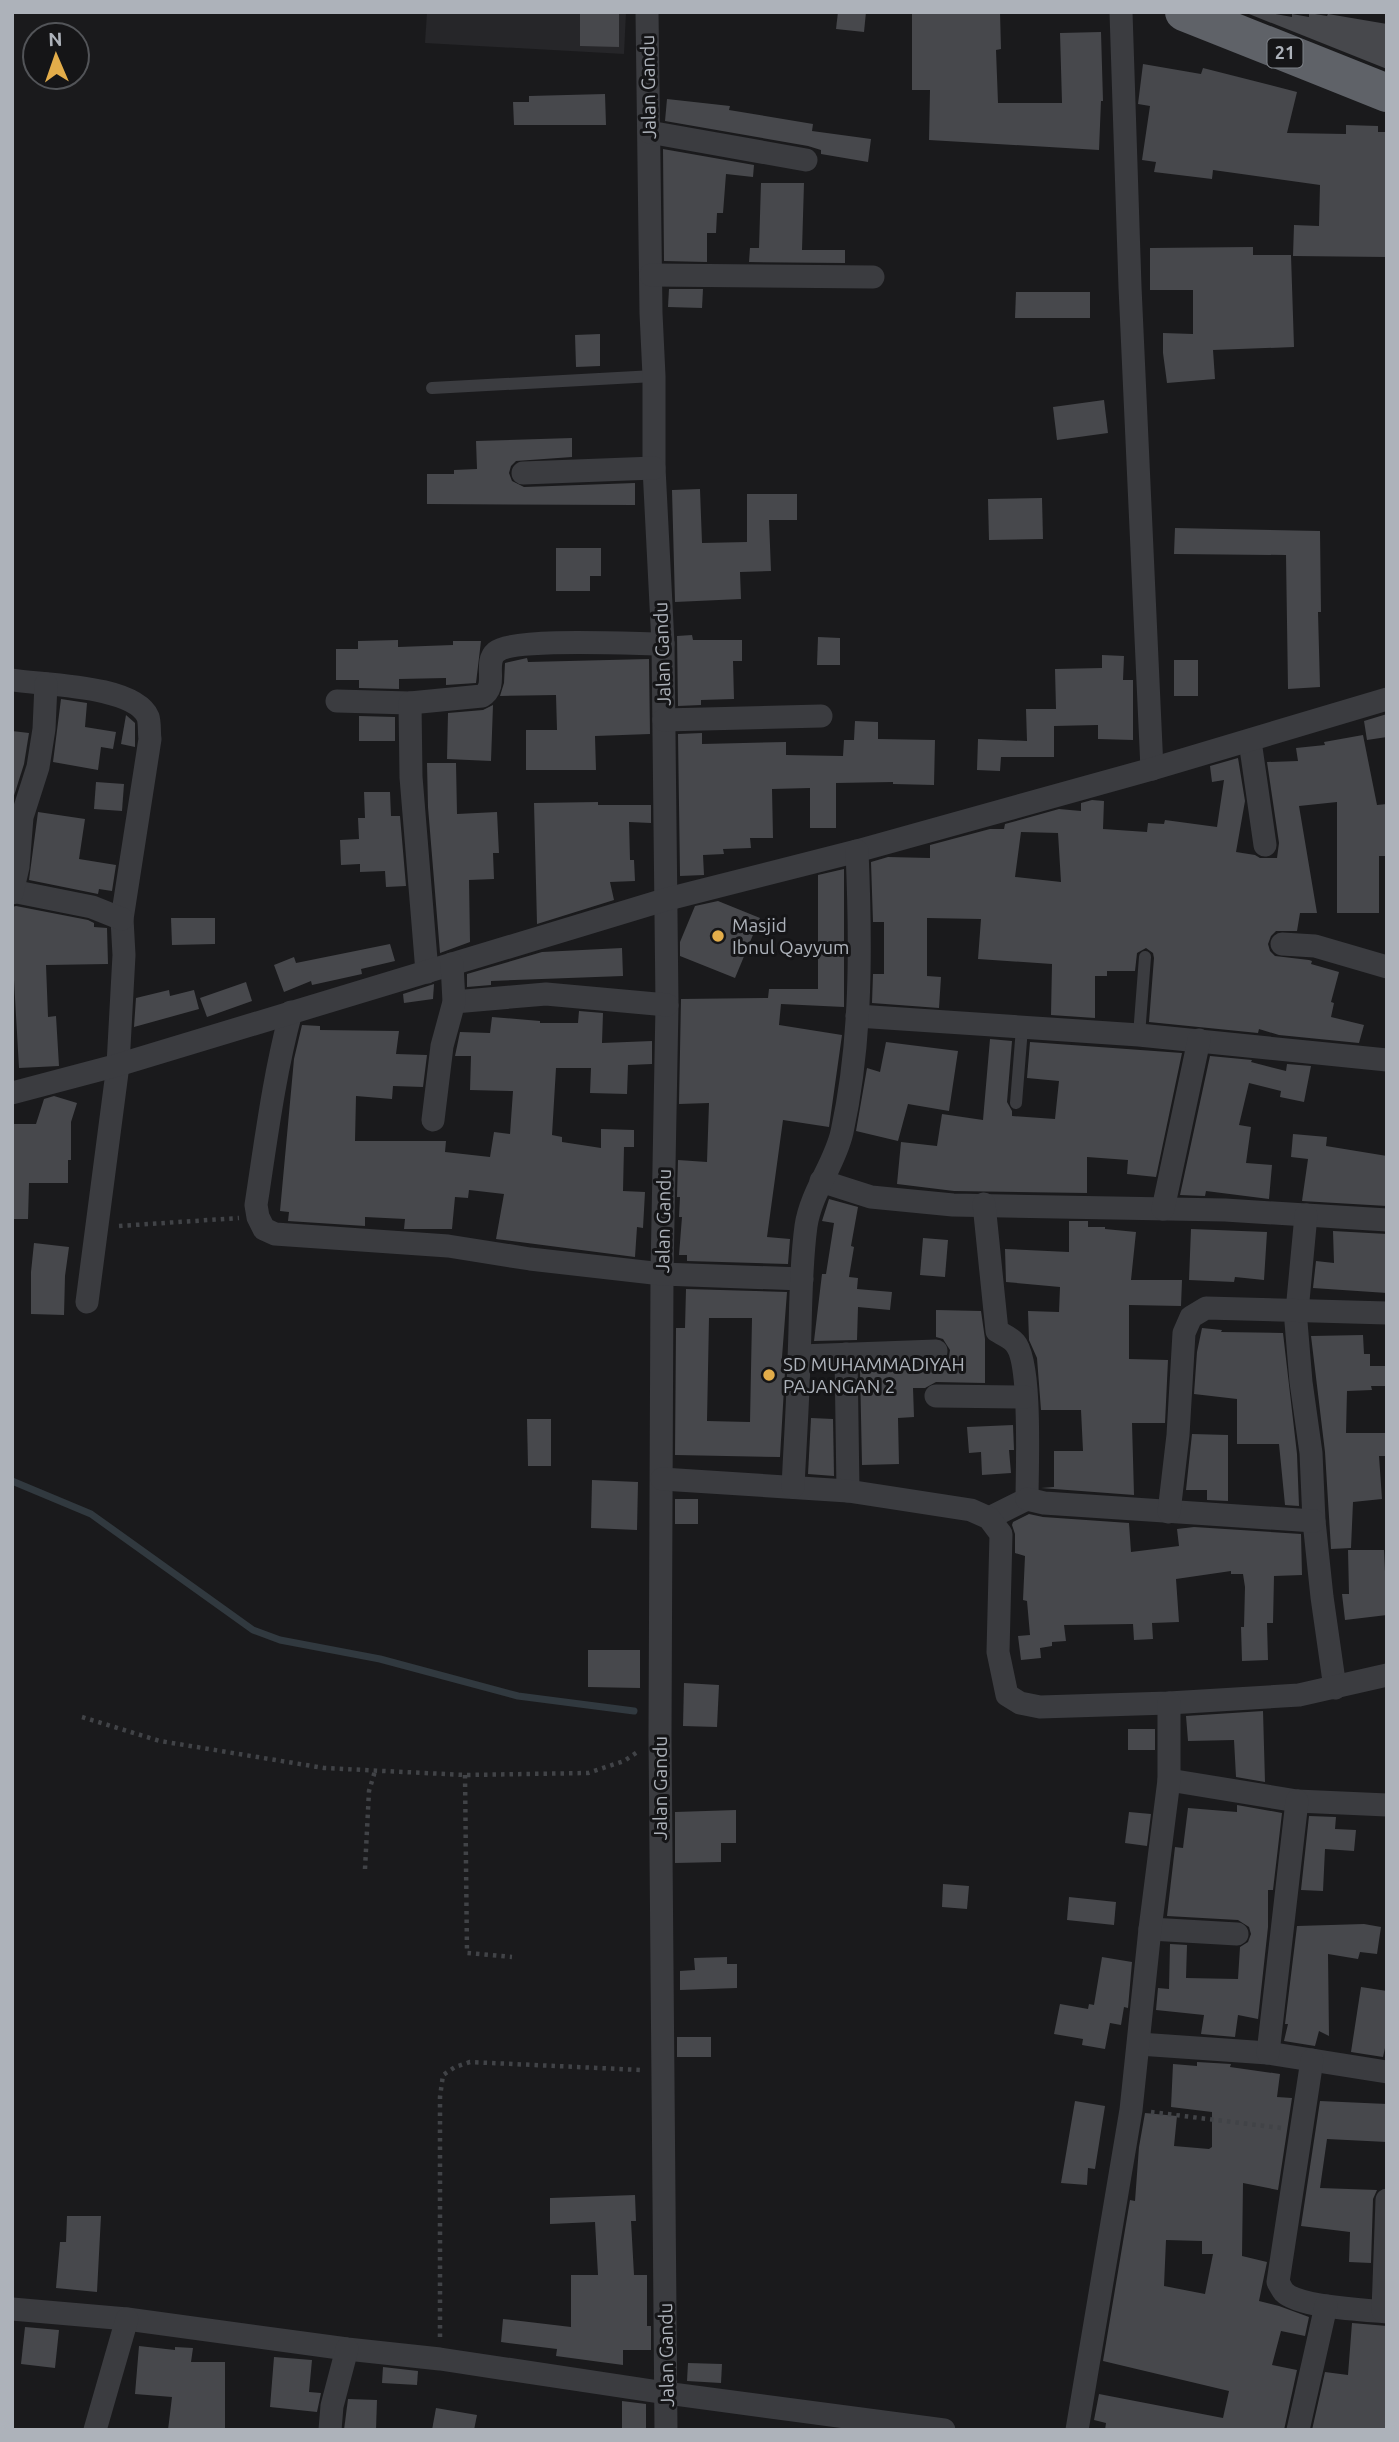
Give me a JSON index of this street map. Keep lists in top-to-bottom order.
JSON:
{
  "streets": {
    "highway": ["21"],
    "street": ["Jalan Gandu"]
  },
  "places": ["Masjid Ibnul Qayyum", "SD MUHAMMADIYAH PAJANGAN 2"],
  "north": "top"
}
